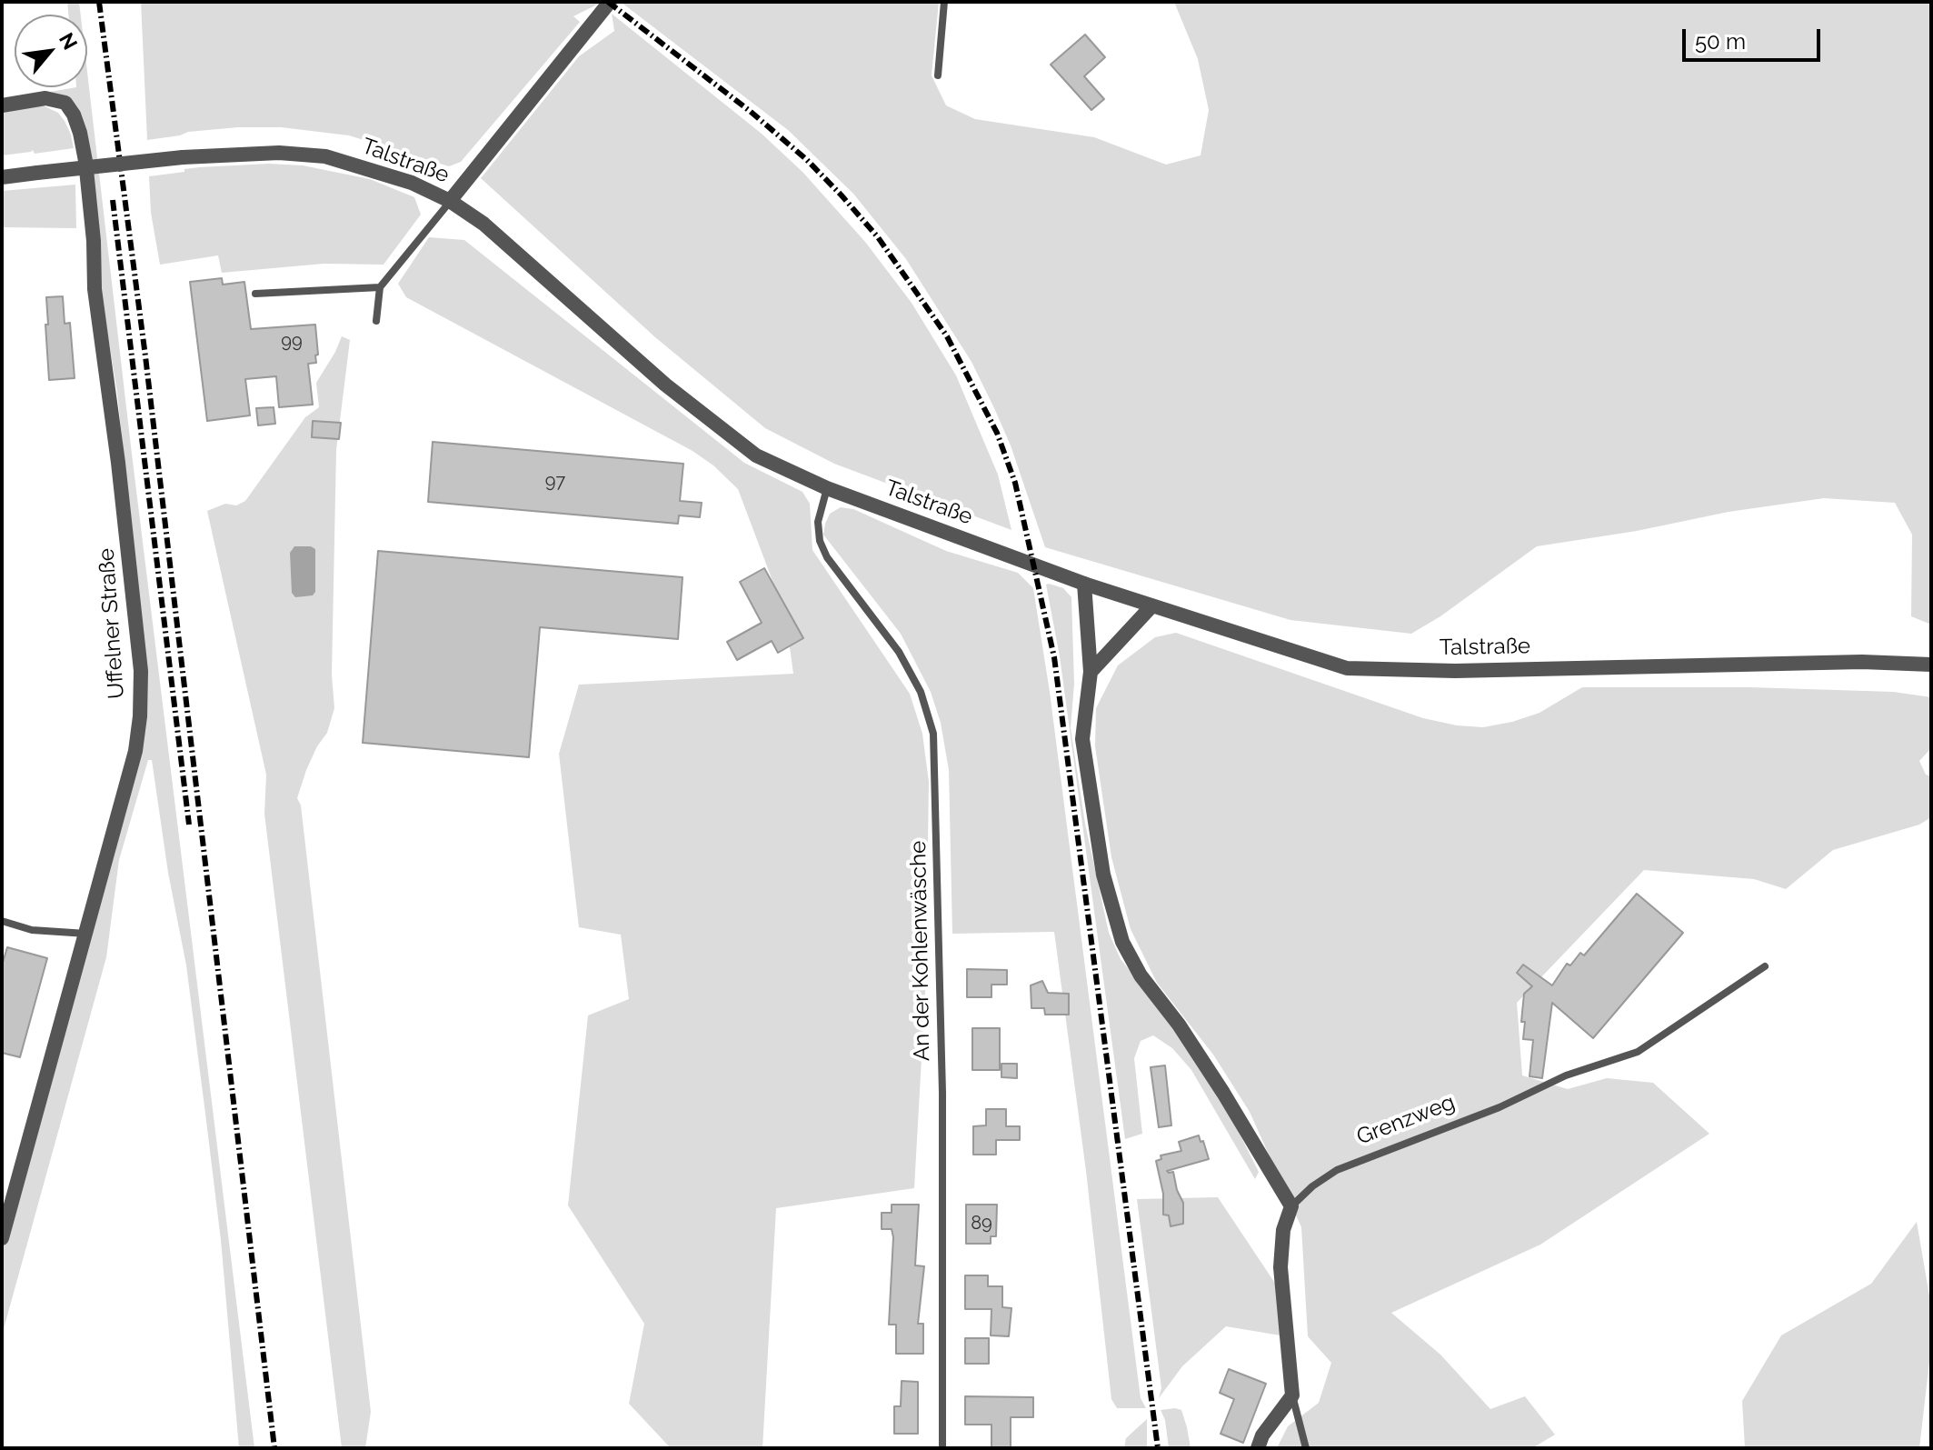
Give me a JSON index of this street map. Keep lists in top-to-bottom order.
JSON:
{
  "streets": {
    "street": ["Talstraße", "Uffelner Straße"],
    "lane": ["An der Kohlenwäsche", "Grenzweg"]
  },
  "crossings": [
    ["Talstraße", "An der Kohlenwäsche"]
  ],
  "house_numbers": ["99", "97", "89"],
  "scale_bar": "50 m",
  "north": "top right"
}
